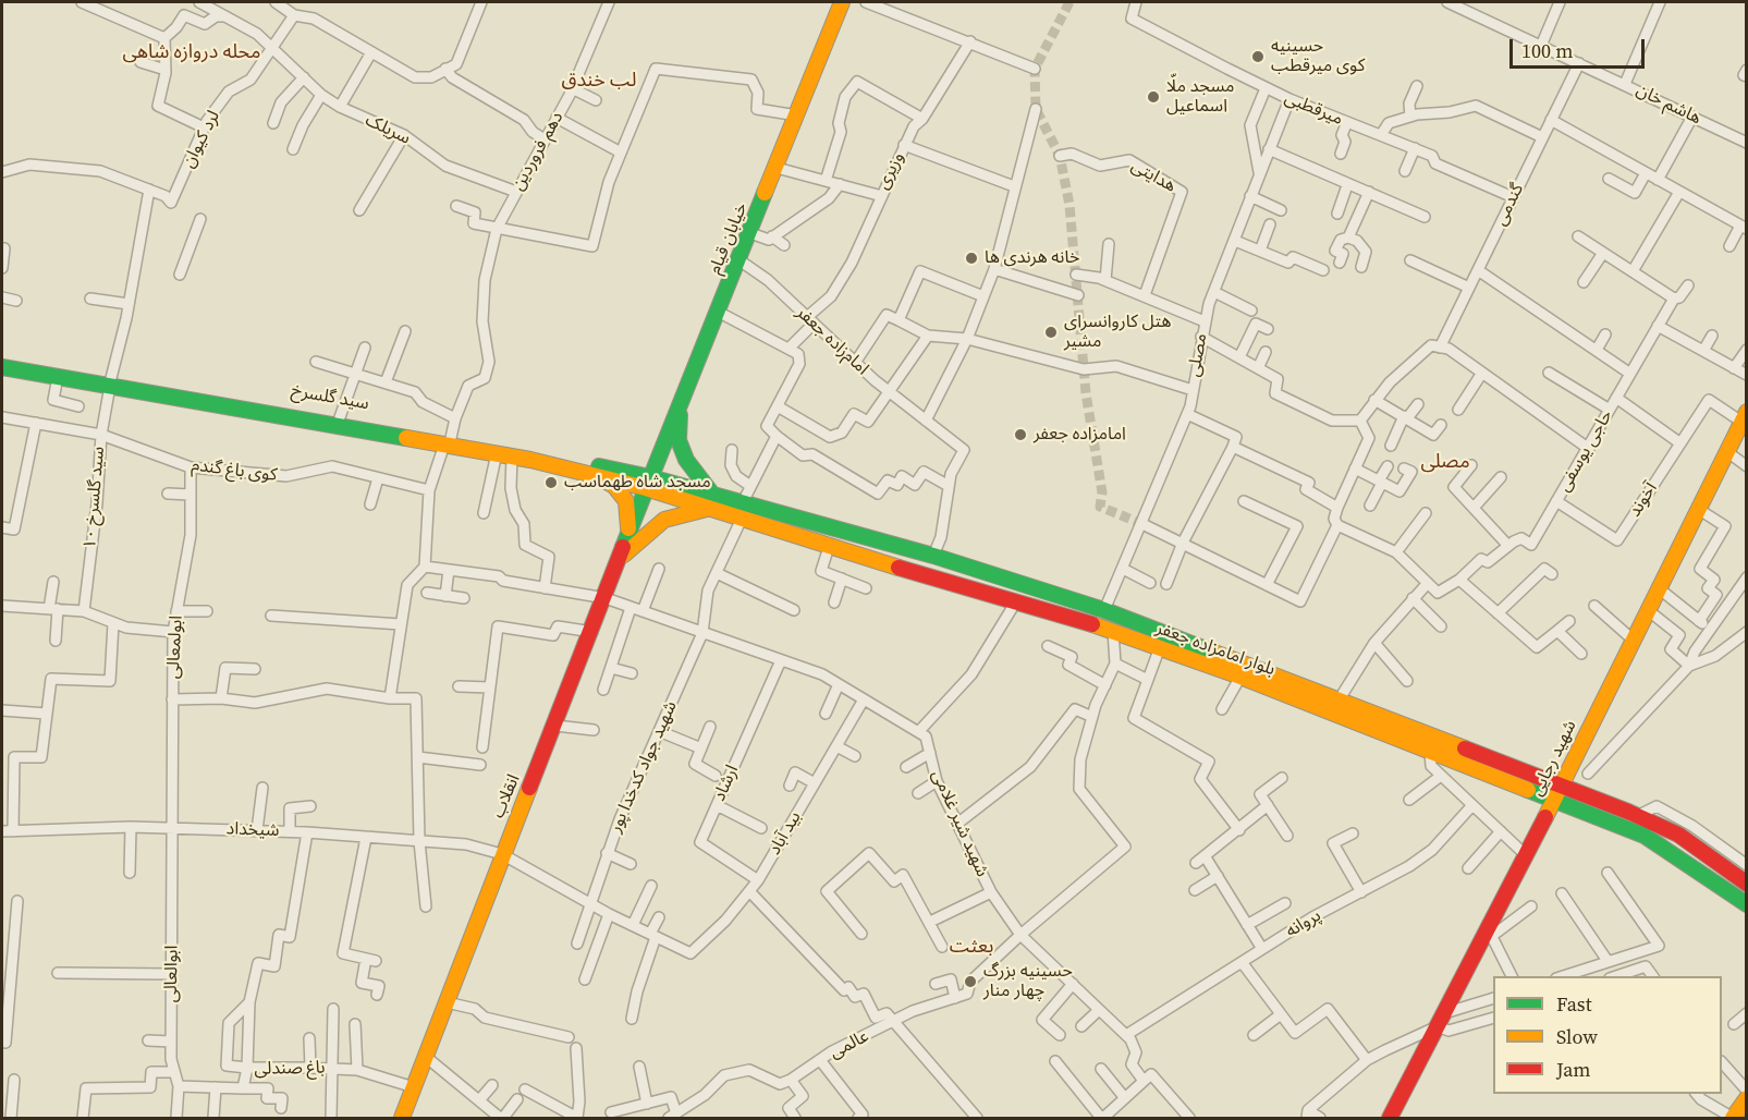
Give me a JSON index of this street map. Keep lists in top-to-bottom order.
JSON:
{
  "streets": {
    "main road": [
      "خیابان قیام",
      "سید گلسرخ",
      "بلوار امامزاده جعفر",
      "شهید رجایی",
      "انقلاب"
    ],
    "street": [
      "هاشم خان",
      "میرقطبی",
      "سریلک",
      "لرد کیوان",
      "دهم فروردین",
      "وزیری",
      "هدایتی",
      "گندمی",
      "امام‌زاده جعفر",
      "مصلی",
      "حاجی یوسفی",
      "کوی باغ گندم",
      "سید گلسرخ ۱۰",
      "آخوند",
      "ابولمعالی",
      "شهید جواد کدخدا پور",
      "ارشاد",
      "شهید شیر غلامی",
      "شیخداد",
      "بید آباد",
      "پروانه",
      "ابوالعالی",
      "عالمی",
      "باغ صندلی"
    ]
  },
  "crossings": [
    ["هاشم خان", "گندمی"],
    ["میرقطبی", "گندمی"],
    ["میرقطبی", "مصلی"],
    ["سریلک", "لرد کیوان"],
    ["سریلک", "دهم فروردین"],
    ["لرد کیوان", "سید گلسرخ ۱۰"],
    ["وزیری", "خیابان قیام"],
    ["خیابان قیام", "امام‌زاده جعفر"],
    ["خیابان قیام", "سید گلسرخ"],
    ["خیابان قیام", "بلوار امامزاده جعفر"],
    ["خیابان قیام", "انقلاب"],
    ["مصلی", "بلوار امامزاده جعفر"],
    ["سید گلسرخ", "سید گلسرخ ۱۰"],
    ["سید گلسرخ", "بلوار امامزاده جعفر"],
    ["سید گلسرخ", "انقلاب"],
    ["حاجی یوسفی", "آخوند"],
    ["کوی باغ گندم", "سید گلسرخ ۱۰"],
    ["کوی باغ گندم", "ابولمعالی"],
    ["آخوند", "شهید رجایی"],
    ["ابولمعالی", "شیخداد"],
    ["ابولمعالی", "ابوالعالی"],
    ["بلوار امامزاده جعفر", "شهید رجایی"],
    ["بلوار امامزاده جعفر", "انقلاب"],
    ["شهید جواد کدخدا پور", "شهید شیر غلامی"],
    ["شهید جواد کدخدا پور", "شیخداد"],
    ["ارشاد", "شهید شیر غلامی"],
    ["ارشاد", "بید آباد"],
    ["انقلاب", "شهید شیر غلامی"],
    ["انقلاب", "شیخداد"],
    ["انقلاب", "باغ صندلی"],
    ["شهید شیر غلامی", "بید آباد"],
    ["شهید شیر غلامی", "پروانه"],
    ["شیخداد", "بید آباد"],
    ["شیخداد", "ابوالعالی"],
    ["ابوالعالی", "باغ صندلی"]
  ],
  "districts": [
    "محله دروازه شاهی",
    "لب خندق",
    "مصلی",
    "بعثت"
  ],
  "places": [
    "حسینیه کوی میرقطب",
    "مسجد ملّا اسماعیل",
    "خانه هرندی ها",
    "هتل کاروانسرای مشیر",
    "امامزاده جعفر",
    "مسجد شاه طهماسب",
    "حسینیه بزرگ چهار منار"
  ],
  "legend": ["Fast", "Slow", "Jam"],
  "scale_bar": "100 m"
}
